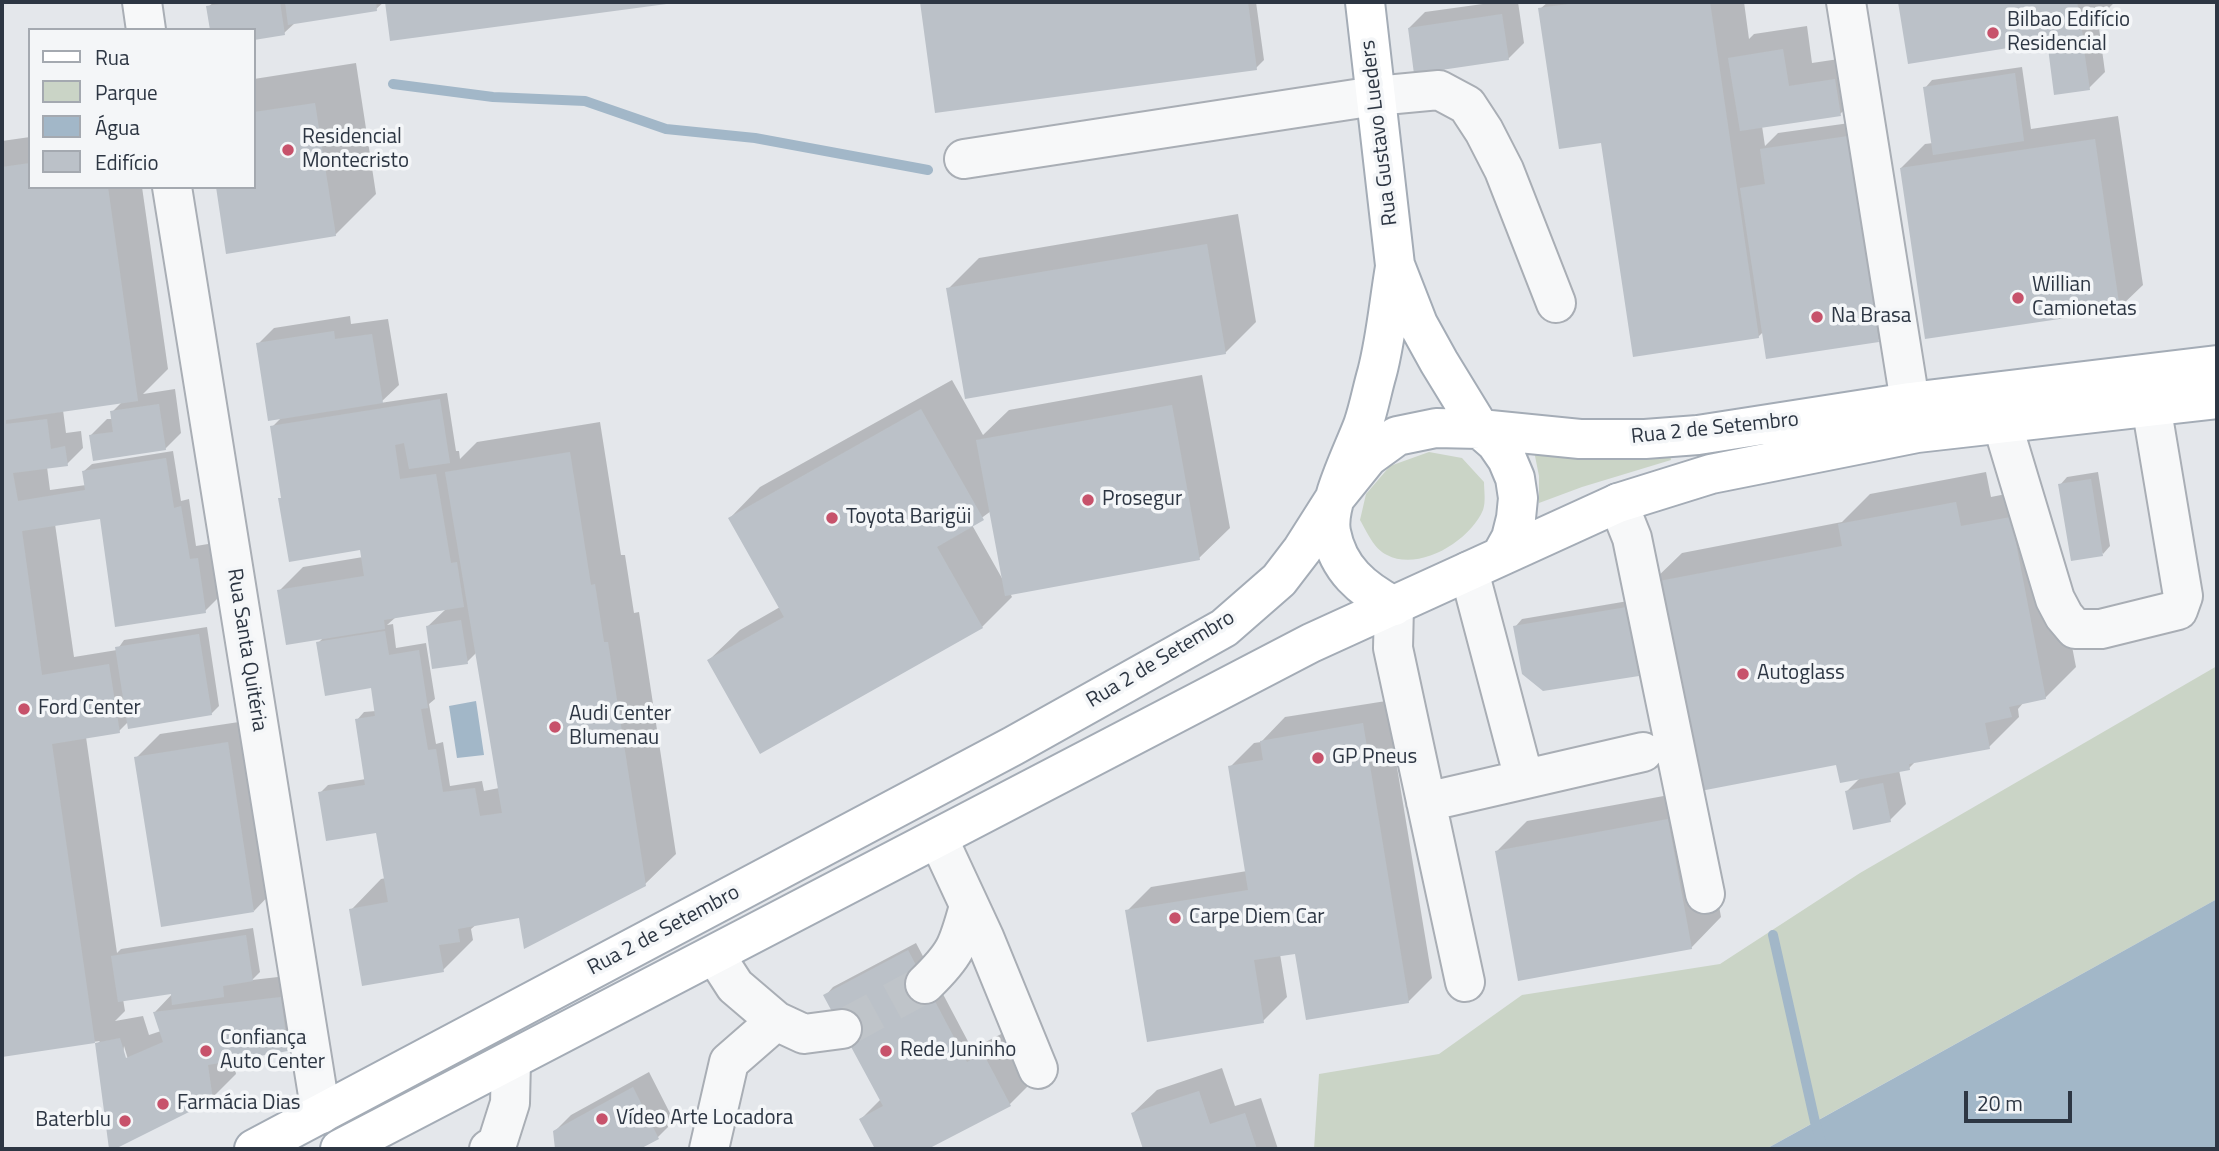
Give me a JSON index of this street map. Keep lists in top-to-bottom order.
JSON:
{
  "streets": {
    "main road": ["Rua Gustavo Lueders", "Rua 2 de Setembro"],
    "street": ["Rua Santa Quitéria"]
  },
  "crossings": [
    ["Rua Gustavo Lueders", "Rua 2 de Setembro"],
    ["Rua 2 de Setembro", "Rua Santa Quitéria"]
  ],
  "places": [
    "Bilbao Edifício Residencial",
    "Residencial Montecristo",
    "Willian Camionetas",
    "Na Brasa",
    "Prosegur",
    "Toyota Barigüi",
    "Autoglass",
    "Ford Center",
    "Audi Center Blumenau",
    "GP Pneus",
    "Carpe Diem Car",
    "Confiança Auto Center",
    "Rede Juninho",
    "Farmácia Dias",
    "Vídeo Arte Locadora",
    "Baterblu"
  ],
  "legend": [
    "Rua",
    "Parque",
    "Água",
    "Edifício"
  ],
  "scale_bar": "20 m"
}
